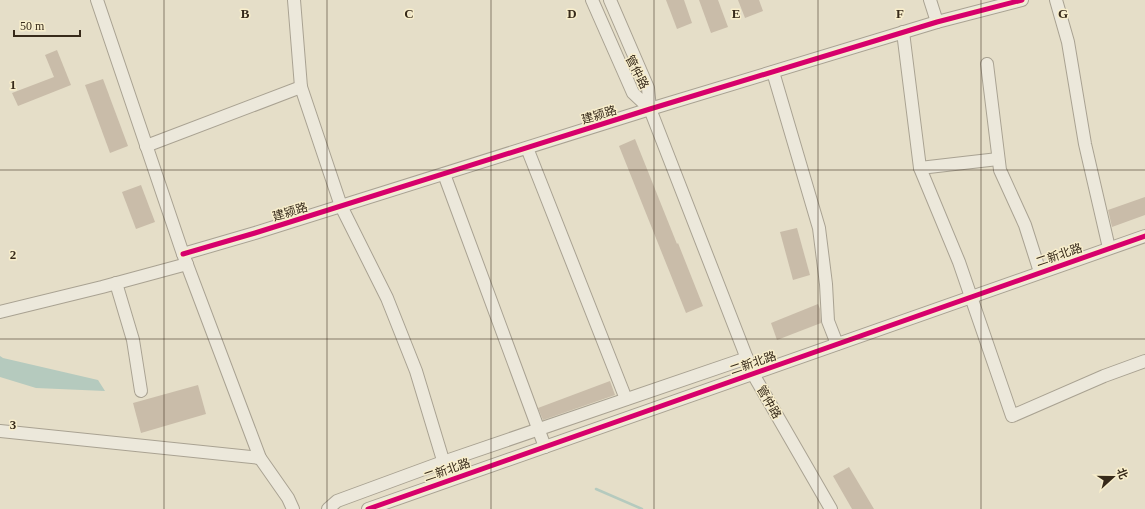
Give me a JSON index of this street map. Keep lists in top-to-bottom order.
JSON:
{
  "streets": {
    "street": ["管仲路", "建颍路", "二新北路"]
  },
  "crossings": [
    ["管仲路", "建颍路"],
    ["管仲路", "二新北路"]
  ],
  "scale_bar": "50 m",
  "north": "right",
  "grid": {
    "columns": [
      "B",
      "C",
      "D",
      "E",
      "F",
      "G"
    ],
    "rows": ["1", "2", "3"]
  }
}
